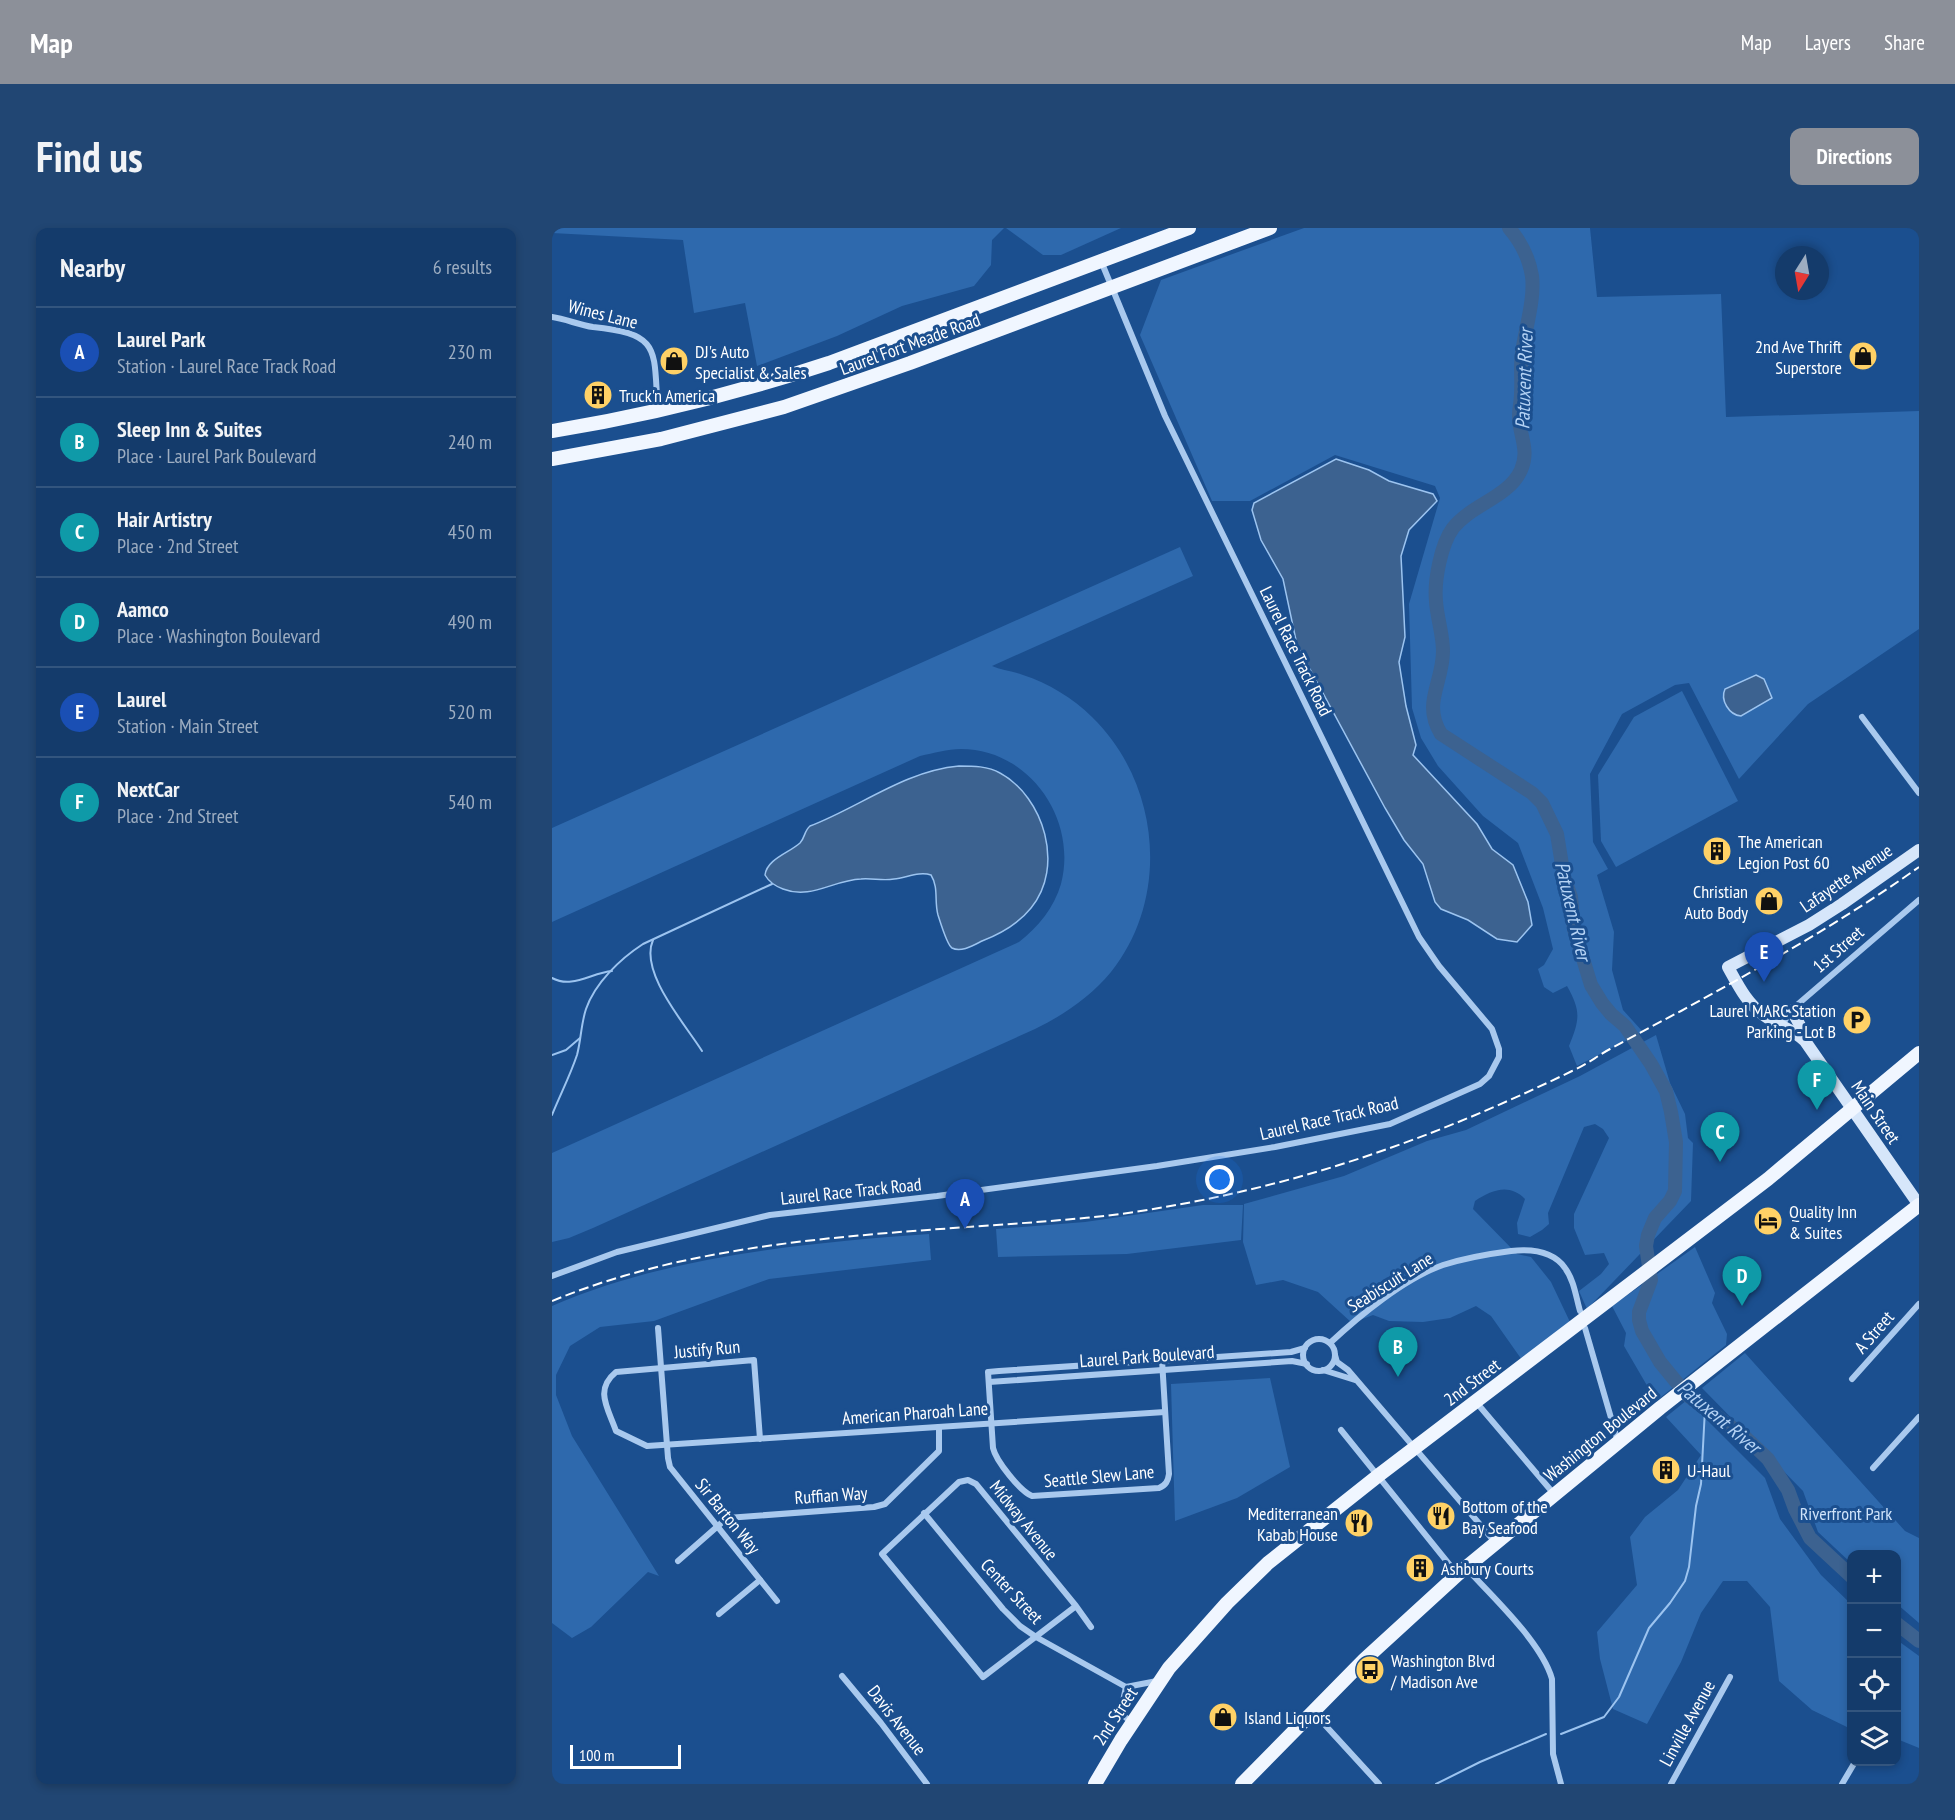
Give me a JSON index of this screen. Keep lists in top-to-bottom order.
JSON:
{
  "streets": {
    "main road": ["Laurel Fort Meade Road", "2nd Street", "Washington Boulevard"],
    "street": [
      "Wines Lane",
      "Laurel Race Track Road",
      "Lafayette Avenue",
      "1st Street",
      "Main Street",
      "Seabiscuit Lane",
      "A Street",
      "Justify Run",
      "Laurel Park Boulevard",
      "American Pharoah Lane",
      "Seattle Slew Lane",
      "Ruffian Way",
      "Sir Barton Way",
      "Midway Avenue",
      "Center Street",
      "Davis Avenue",
      "Linville Avenue"
    ]
  },
  "crossings": [
    ["Wines Lane", "Laurel Fort Meade Road"],
    ["Laurel Fort Meade Road", "Laurel Race Track Road"],
    ["Lafayette Avenue", "Main Street"],
    ["1st Street", "Main Street"],
    ["Main Street", "2nd Street"],
    ["Main Street", "Washington Boulevard"],
    ["Seabiscuit Lane", "Laurel Park Boulevard"],
    ["Justify Run", "American Pharoah Lane"],
    ["Justify Run", "Sir Barton Way"],
    ["Laurel Park Boulevard", "Seattle Slew Lane"],
    ["American Pharoah Lane", "Seattle Slew Lane"],
    ["American Pharoah Lane", "Ruffian Way"],
    ["American Pharoah Lane", "Sir Barton Way"],
    ["Ruffian Way", "Sir Barton Way"],
    ["Midway Avenue", "Center Street"]
  ],
  "water": ["Patuxent River"],
  "parks": ["Riverfront Park"],
  "places": {
    "shop": [
      "2nd Ave Thrift Superstore",
      "DJ's Auto Specialist & Sales",
      "Christian Auto Body",
      "Island Liquors"
    ],
    "building": [
      "Truck'n America",
      "The American Legion Post 60",
      "U-Haul",
      "Ashbury Courts"
    ],
    "parking": ["Laurel MARC Station Parking - Lot B"],
    "hotel": ["Quality Inn & Suites"],
    "restaurant": ["Bottom of the Bay Seafood", "Mediterranean Kabab House"],
    "bus stop": ["Washington Blvd / Madison Ave"]
  },
  "scale_bar": "100 m",
  "north": "bottom",
  "page": {
    "header": "Map",
    "nav": ["Map", "Layers", "Share"],
    "buttons": "Directions",
    "title": "Find us",
    "heading": ["Nearby", "6 results"],
    "list": [
      {
        "mark": "A",
        "name": "Laurel Park",
        "note": "Station · Laurel Race Track Road",
        "value": "230 m"
      },
      {
        "mark": "B",
        "name": "Sleep Inn & Suites",
        "note": "Place · Laurel Park Boulevard",
        "value": "240 m"
      },
      {
        "mark": "C",
        "name": "Hair Artistry",
        "note": "Place · 2nd Street",
        "value": "450 m"
      },
      {
        "mark": "D",
        "name": "Aamco",
        "note": "Place · Washington Boulevard",
        "value": "490 m"
      },
      {
        "mark": "E",
        "name": "Laurel",
        "note": "Station · Main Street",
        "value": "520 m"
      },
      {
        "mark": "F",
        "name": "NextCar",
        "note": "Place · 2nd Street",
        "value": "540 m"
      }
    ],
    "pins": [
      "E",
      "F",
      "C",
      "A",
      "D",
      "B"
    ],
    "map_buttons": ["+", "−"],
    "scale": "100 m"
  }
}
